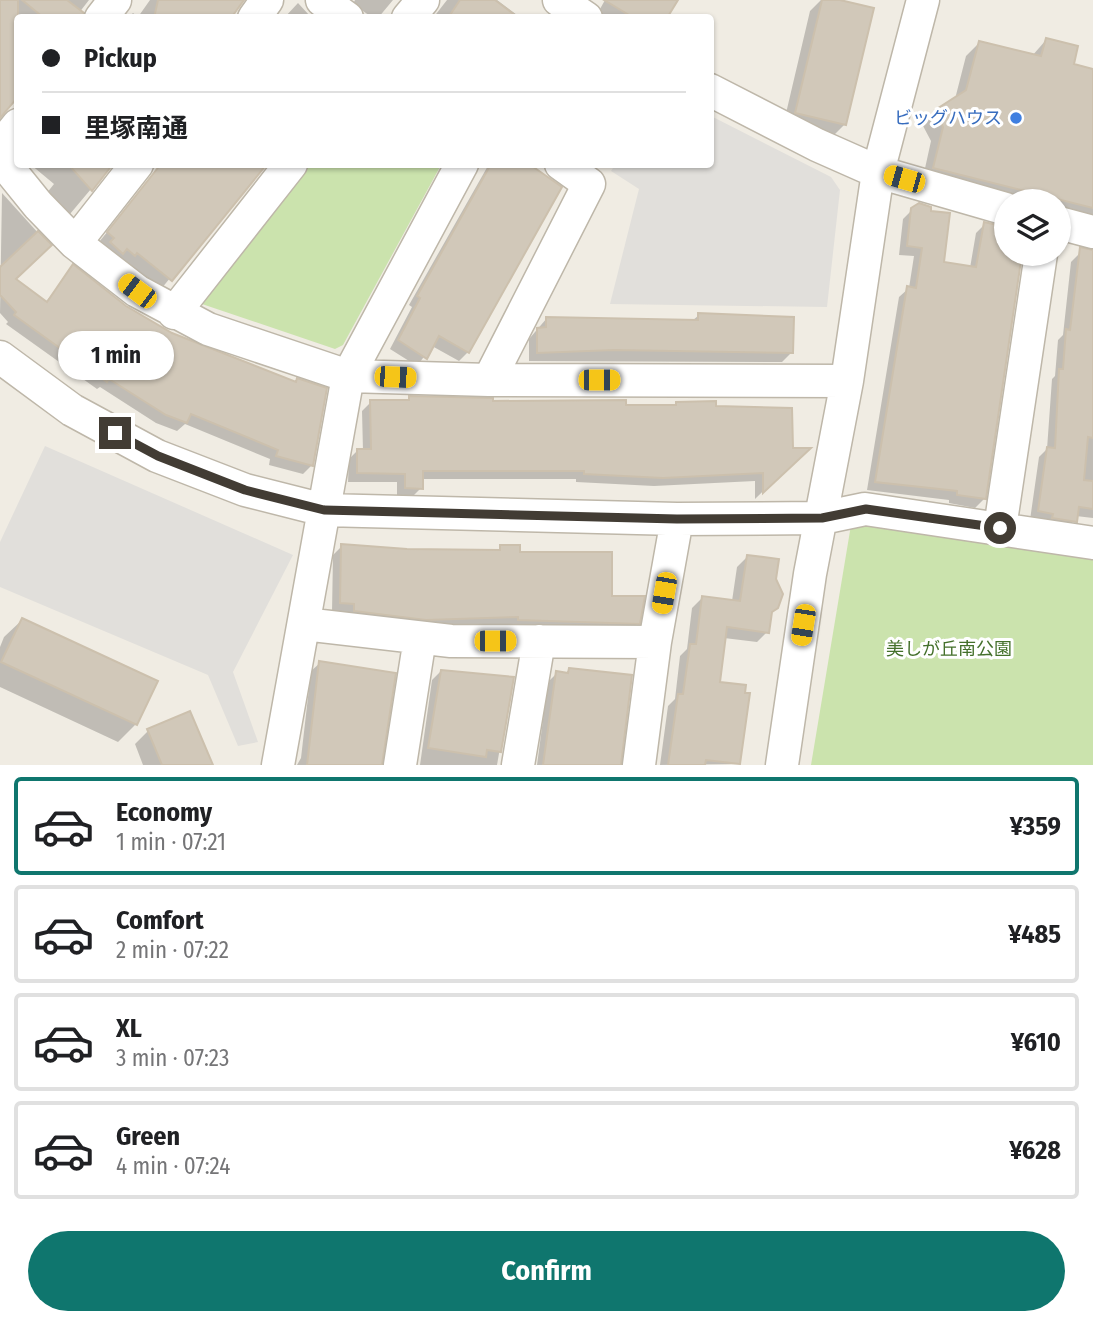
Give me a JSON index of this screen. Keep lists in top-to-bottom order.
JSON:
{
  "parks": ["美しが丘南公園"],
  "places": ["ビッグハウス"],
  "page": {
    "banner": ["Pickup", "里塚南通"],
    "bubble": "1 min",
    "list": [
      {
        "name": "Economy",
        "note": "1 min · 07:21",
        "value": "¥359"
      },
      {
        "name": "Comfort",
        "note": "2 min · 07:22",
        "value": "¥485"
      },
      {
        "name": "XL",
        "note": "3 min · 07:23",
        "value": "¥610"
      },
      {
        "name": "Green",
        "note": "4 min · 07:24",
        "value": "¥628"
      }
    ],
    "buttons": "Confirm"
  }
}
